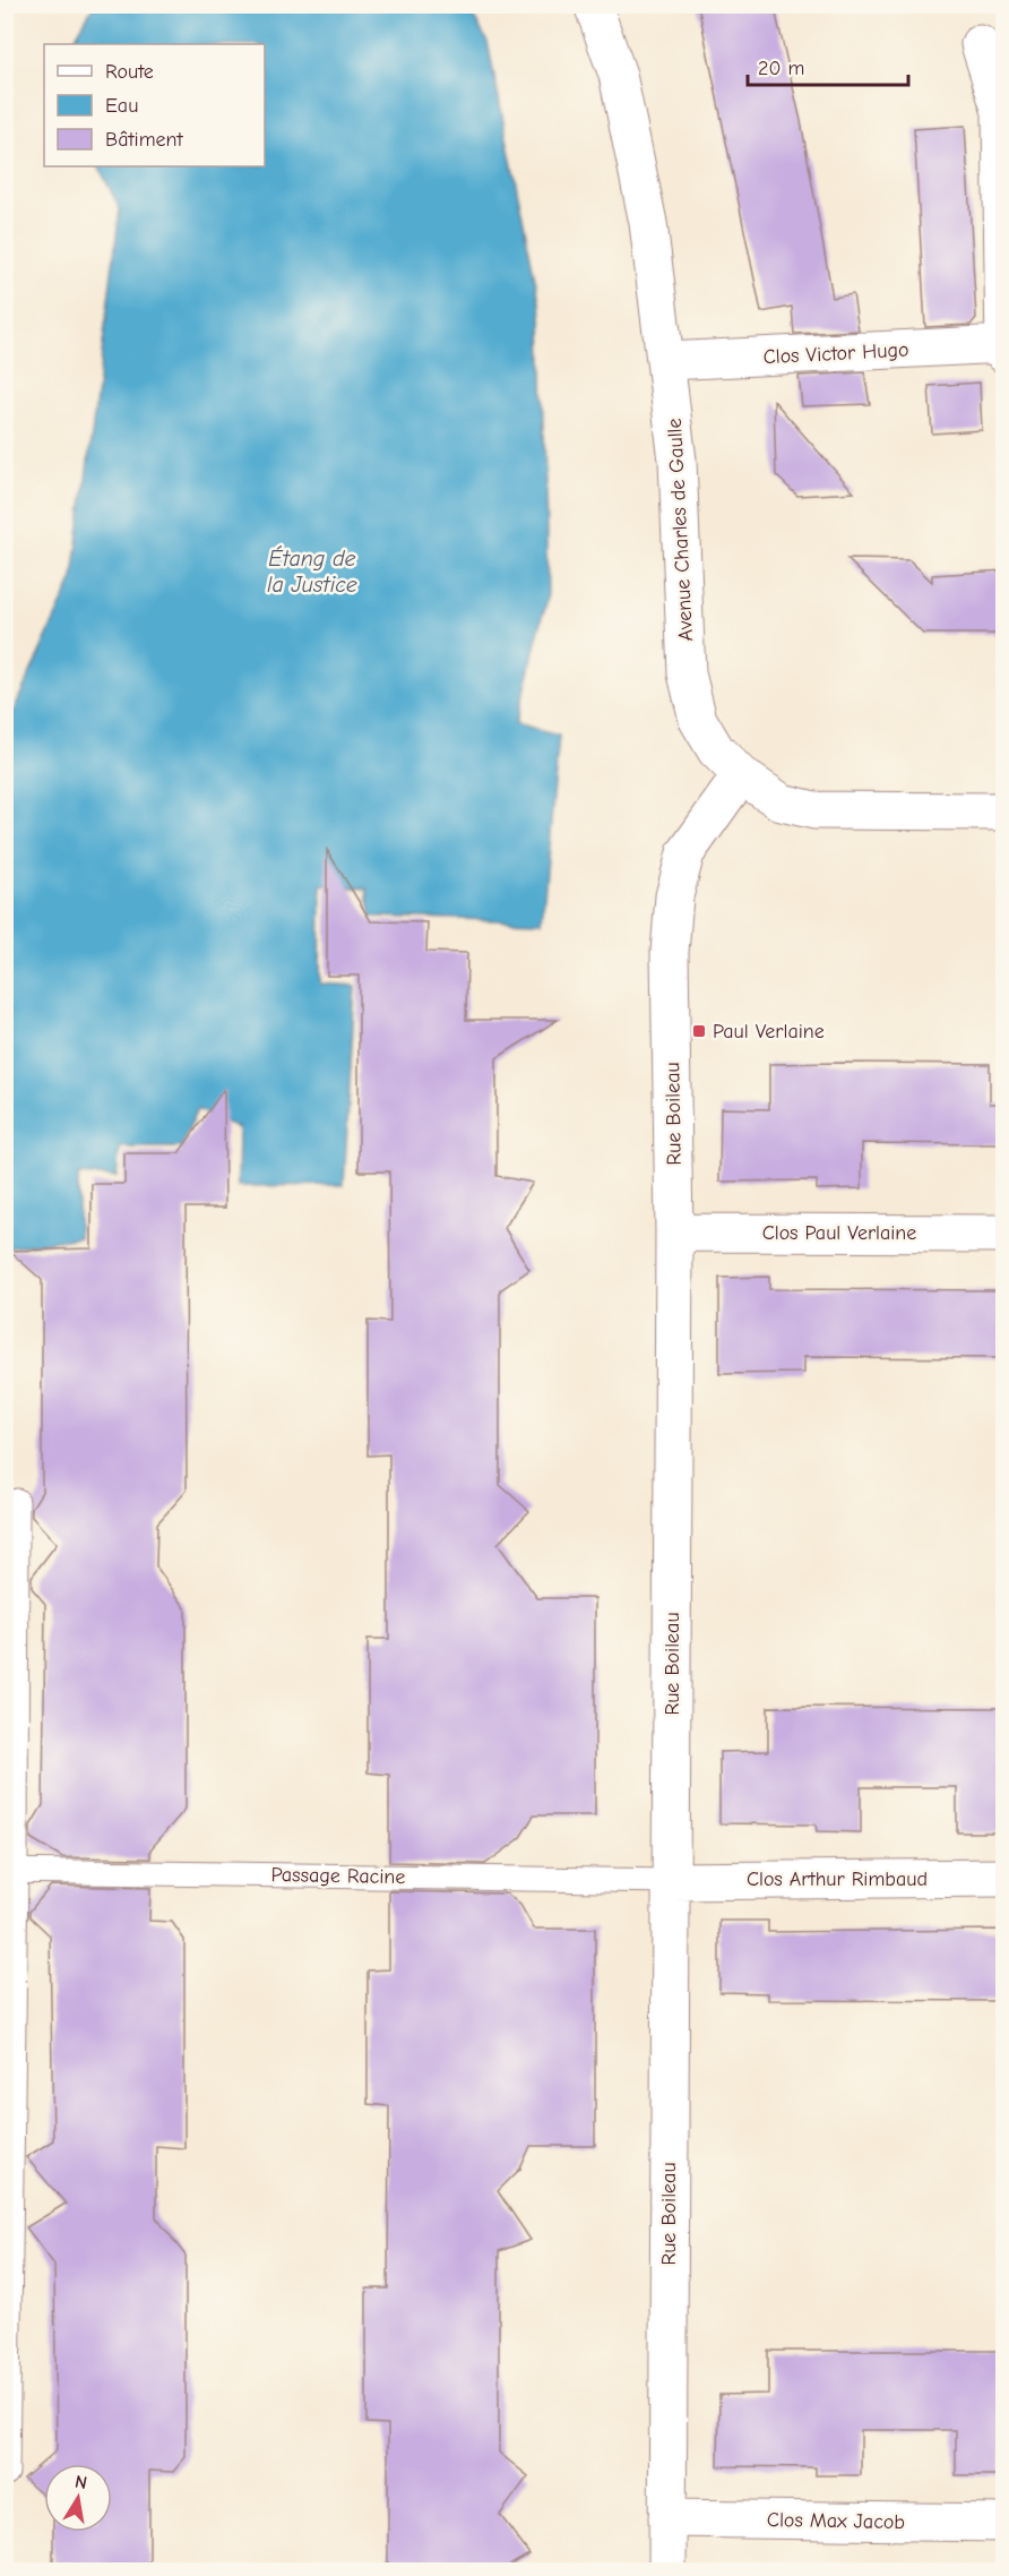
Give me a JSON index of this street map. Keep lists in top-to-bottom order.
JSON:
{
  "streets": {
    "street": [
      "Clos Victor Hugo",
      "Avenue Charles de Gaulle",
      "Rue Boileau",
      "Clos Paul Verlaine",
      "Clos Arthur Rimbaud",
      "Clos Max Jacob"
    ],
    "lane": ["Passage Racine"]
  },
  "crossings": [
    ["Clos Victor Hugo", "Avenue Charles de Gaulle"],
    ["Avenue Charles de Gaulle", "Rue Boileau"],
    ["Rue Boileau", "Clos Paul Verlaine"],
    ["Rue Boileau", "Passage Racine"],
    ["Rue Boileau", "Clos Arthur Rimbaud"],
    ["Rue Boileau", "Clos Max Jacob"],
    ["Passage Racine", "Clos Arthur Rimbaud"]
  ],
  "water": ["Étang de la Justice"],
  "places": {
    "transit": ["Paul Verlaine"]
  },
  "legend": ["Route", "Eau", "Bâtiment"],
  "scale_bar": "20 m",
  "north": "top"
}
